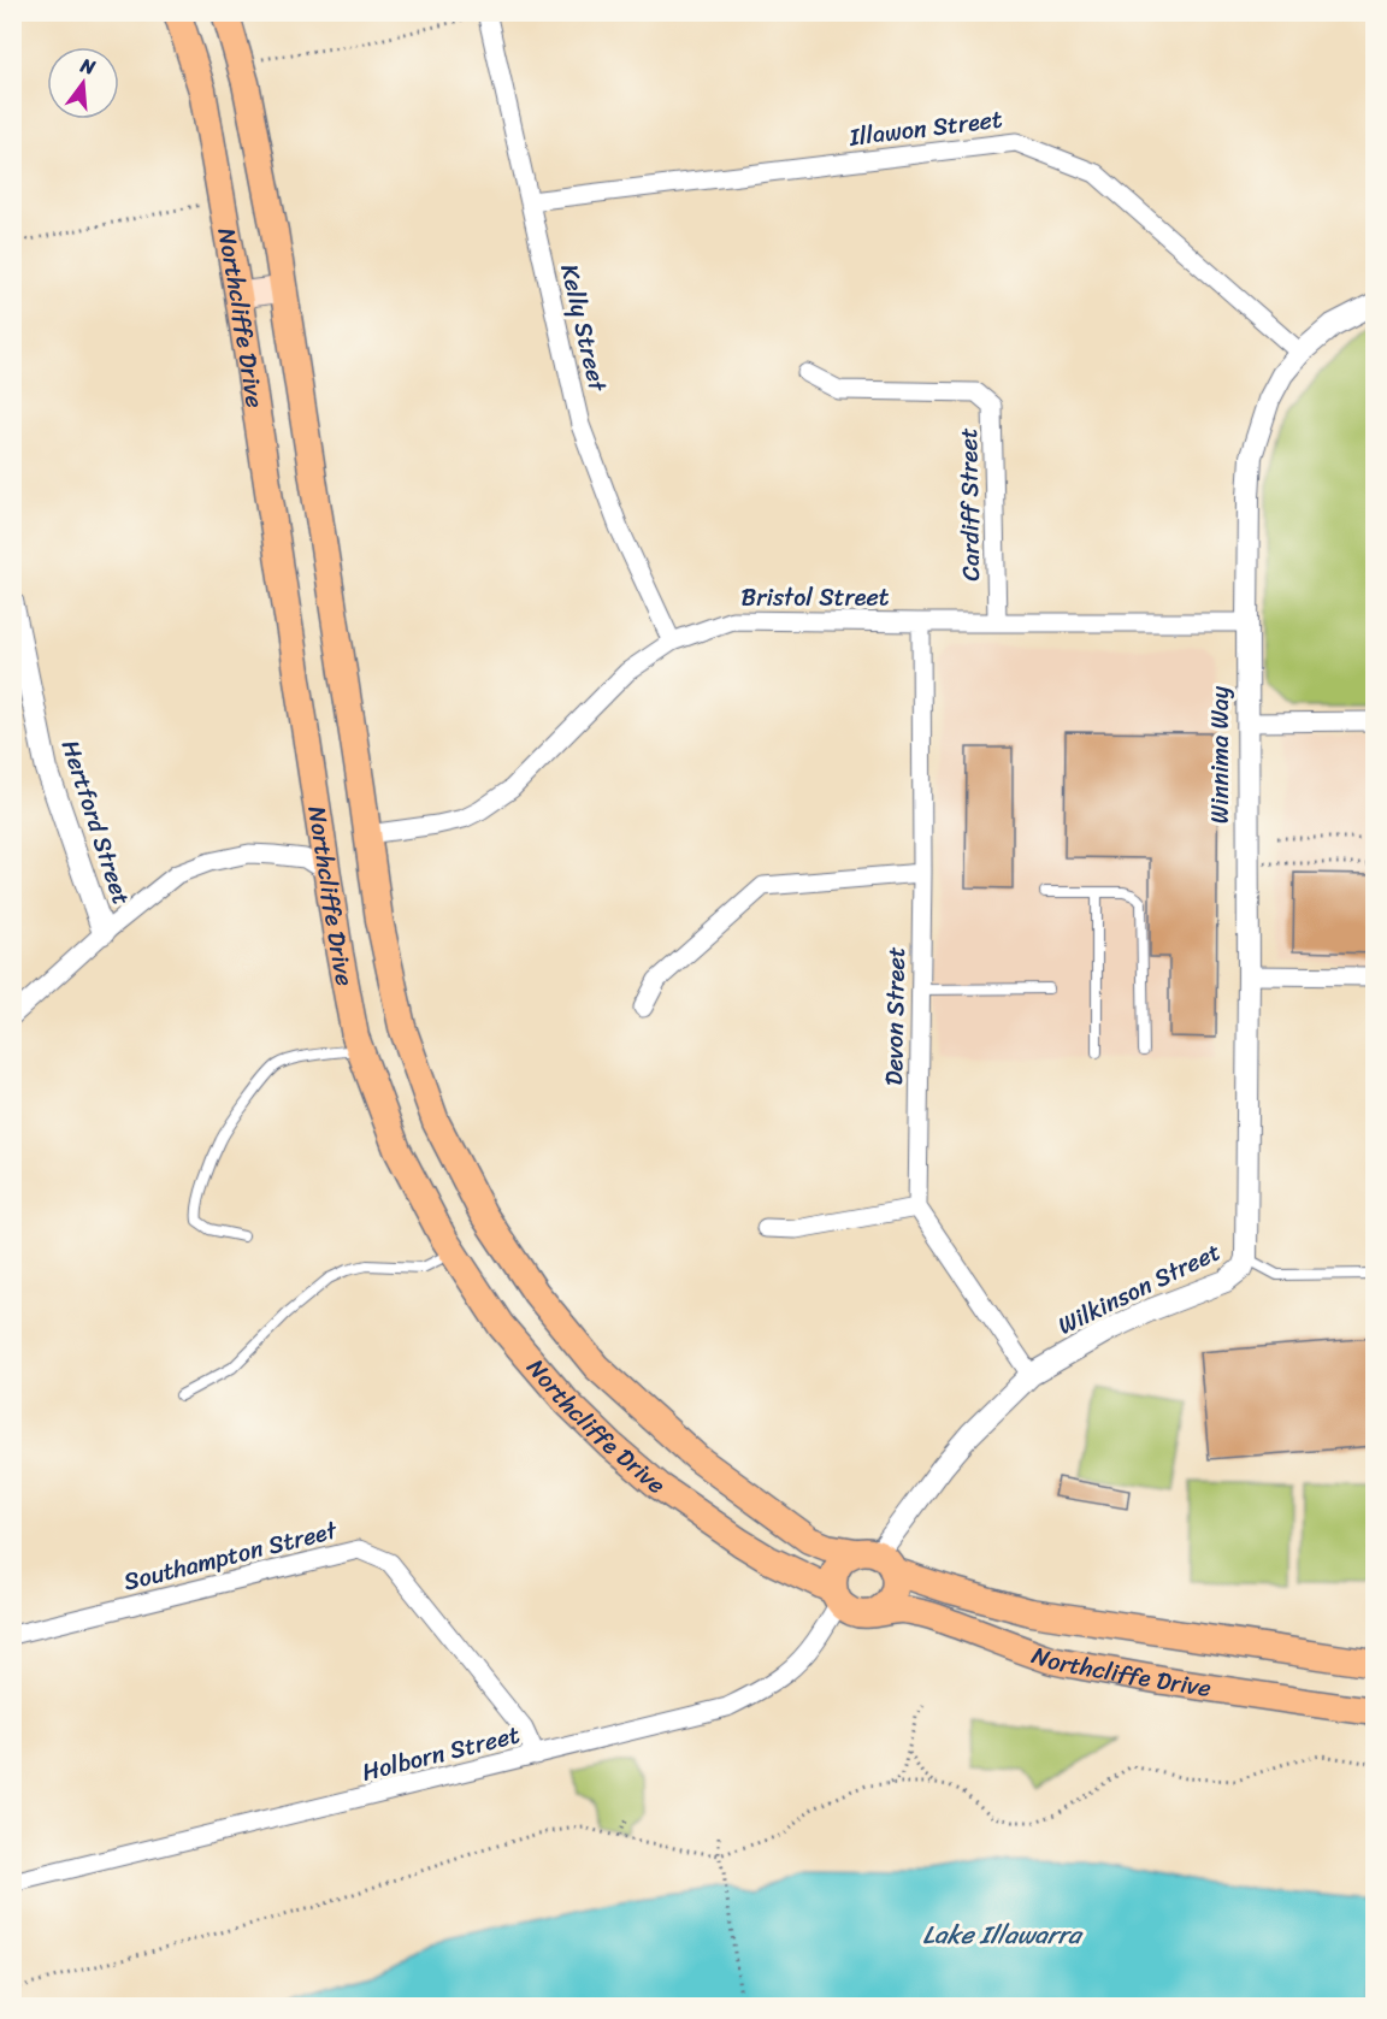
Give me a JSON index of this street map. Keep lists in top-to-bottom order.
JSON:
{
  "streets": {
    "main road": ["Northcliffe Drive"],
    "street": [
      "Illawon Street",
      "Kelly Street",
      "Cardiff Street",
      "Bristol Street",
      "Winnima Way",
      "Hertford Street",
      "Devon Street",
      "Wilkinson Street",
      "Southampton Street",
      "Holborn Street"
    ]
  },
  "crossings": [
    ["Illawon Street", "Kelly Street"],
    ["Illawon Street", "Winnima Way"],
    ["Northcliffe Drive", "Bristol Street"],
    ["Northcliffe Drive", "Wilkinson Street"],
    ["Northcliffe Drive", "Holborn Street"],
    ["Kelly Street", "Bristol Street"],
    ["Cardiff Street", "Bristol Street"],
    ["Bristol Street", "Winnima Way"],
    ["Bristol Street", "Devon Street"],
    ["Winnima Way", "Wilkinson Street"],
    ["Wilkinson Street", "Holborn Street"],
    ["Southampton Street", "Holborn Street"]
  ],
  "water": ["Lake Illawarra"],
  "north": "top"
}
